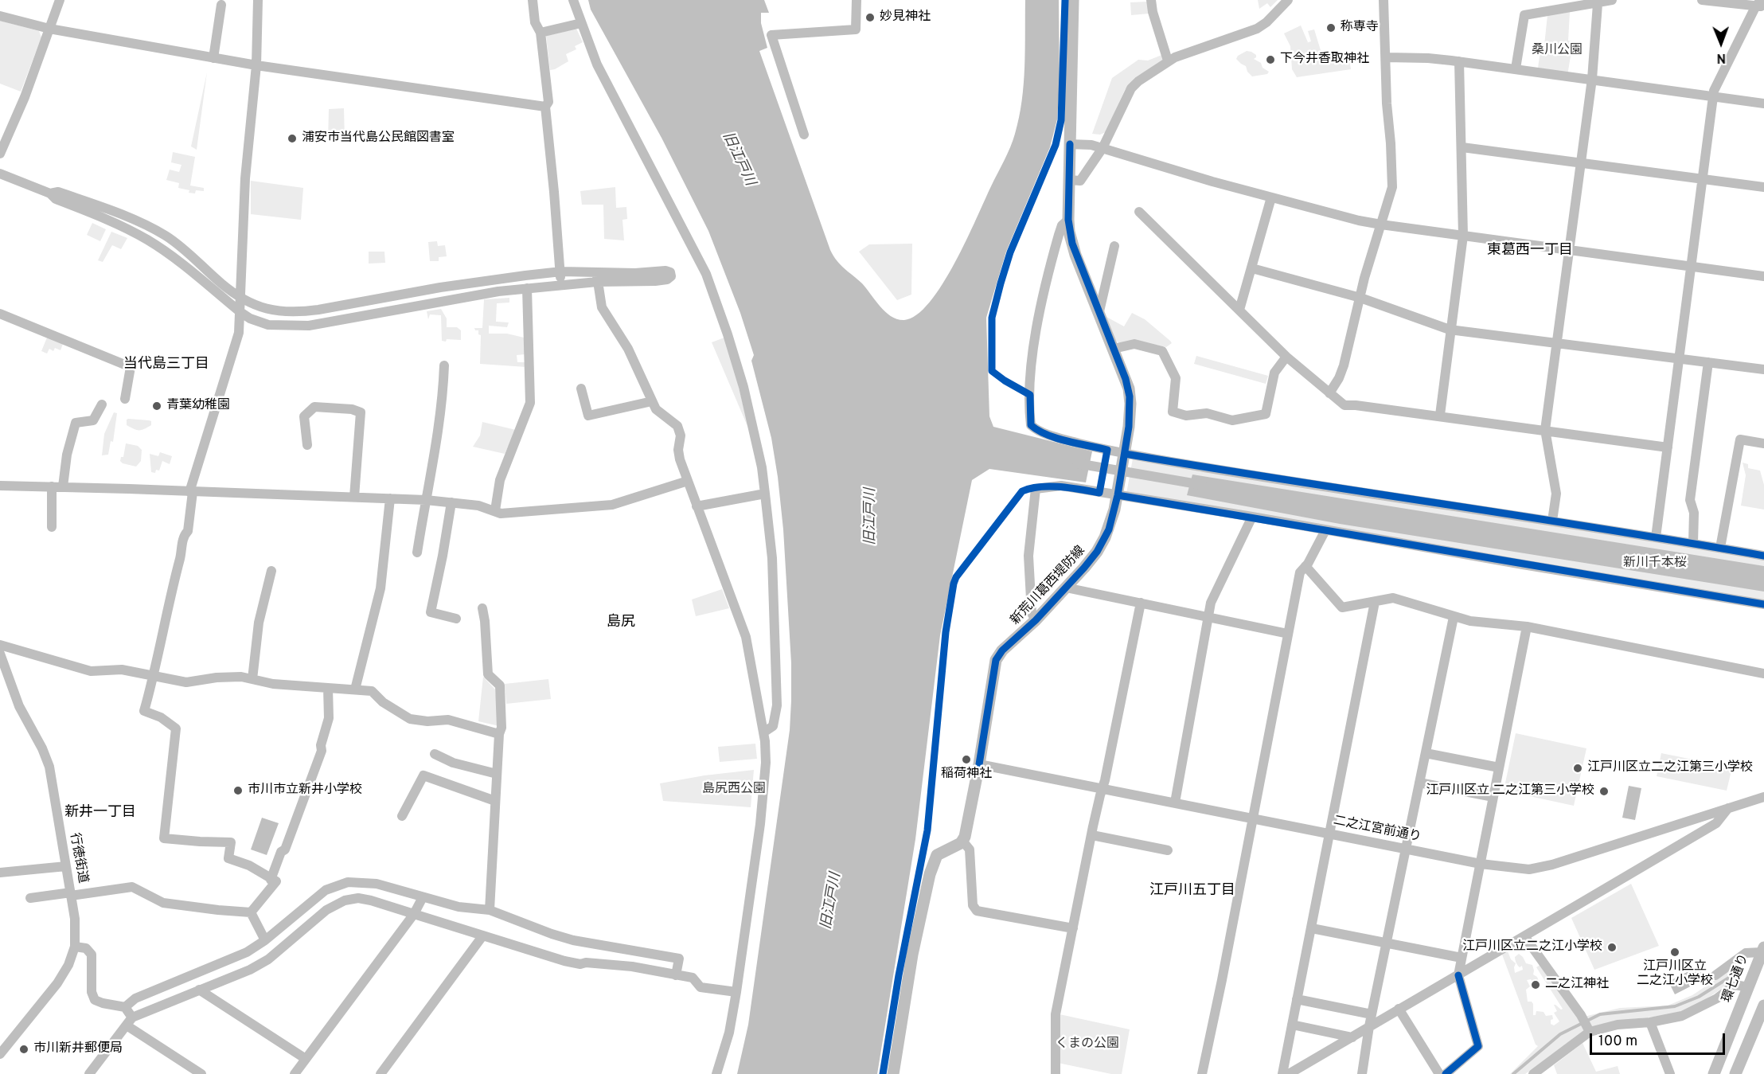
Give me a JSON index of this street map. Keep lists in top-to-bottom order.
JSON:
{
  "streets": {
    "main road": ["新荒川葛西堤防線", "環七通り"],
    "street": ["二之江宮前通り", "行徳街道"]
  },
  "crossings": [
    ["新荒川葛西堤防線", "二之江宮前通り"]
  ],
  "districts": [
    "東葛西一丁目",
    "当代島三丁目",
    "島尻",
    "新井一丁目",
    "江戸川五丁目"
  ],
  "water": ["旧江戸川"],
  "parks": [
    "桑川公園",
    "新川千本桜",
    "島尻西公園",
    "くまの公園"
  ],
  "places": [
    "妙見神社",
    "称専寺",
    "下今井香取神社",
    "浦安市当代島公民館図書室",
    "青葉幼稚園",
    "稲荷神社",
    "江戸川区立二之江第三小学校",
    "市川市立新井小学校",
    "江戸川区立 二之江第三小学校",
    "江戸川区立二之江小学校",
    "江戸川区立 二之江小学校",
    "二之江神社",
    "市川新井郵便局"
  ],
  "scale_bar": "100 m",
  "north": "bottom"
}
